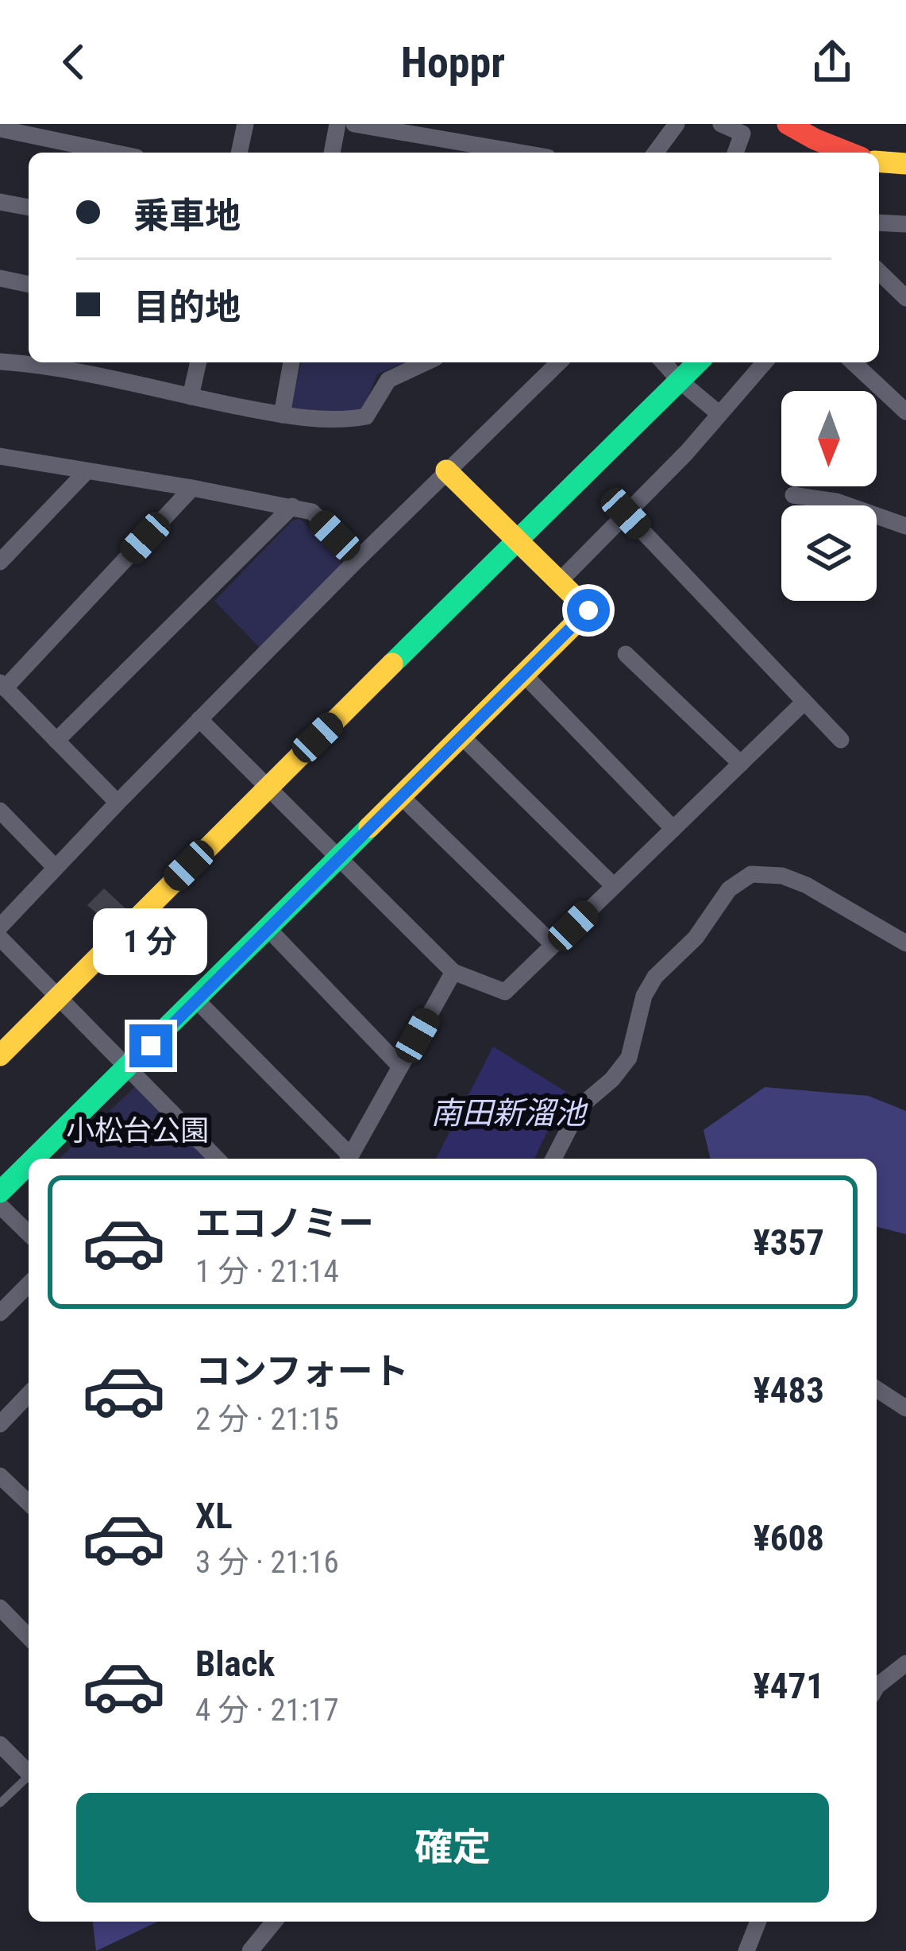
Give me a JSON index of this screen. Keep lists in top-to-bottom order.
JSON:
{
  "water": ["南田新溜池"],
  "parks": ["小松台公園"],
  "north": "bottom",
  "page": {
    "header": "Hoppr",
    "banner": ["乗車地", "目的地"],
    "bubble": "1 分",
    "list": [
      {
        "name": "エコノミー",
        "note": "1 分 · 21:14",
        "value": "¥357"
      },
      {
        "name": "コンフォート",
        "note": "2 分 · 21:15",
        "value": "¥483"
      },
      {
        "name": "XL",
        "note": "3 分 · 21:16",
        "value": "¥608"
      },
      {
        "name": "Black",
        "note": "4 分 · 21:17",
        "value": "¥471"
      }
    ],
    "buttons": "確定"
  }
}
